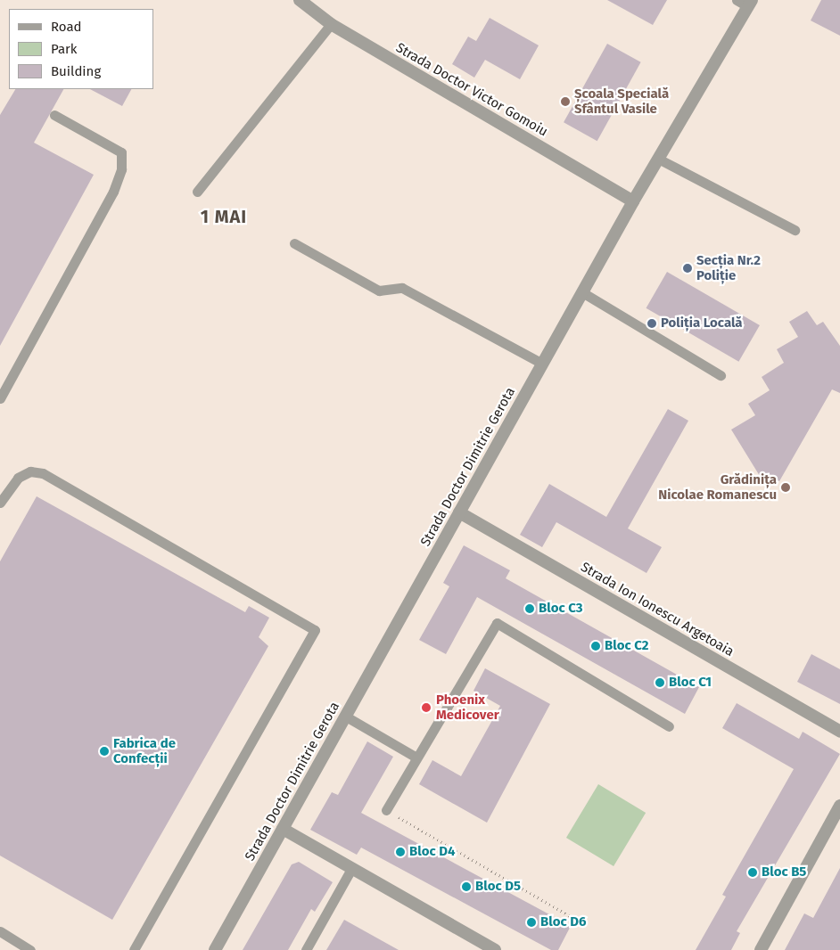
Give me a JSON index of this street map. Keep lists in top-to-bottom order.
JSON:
{
  "streets": {
    "street": ["Strada Doctor Victor Gomoiu", "Strada Doctor Dimitrie Gerota", "Strada Ion Ionescu Argetoaia"]
  },
  "crossings": [
    ["Strada Doctor Victor Gomoiu", "Strada Doctor Dimitrie Gerota"],
    ["Strada Doctor Dimitrie Gerota", "Strada Ion Ionescu Argetoaia"]
  ],
  "districts": ["1 MAI"],
  "places": [
    "Școala Specială Sfântul Vasile",
    "Secția Nr.2 Poliție",
    "Poliția Locală",
    "Grădinița Nicolae Romanescu",
    "Bloc C3",
    "Bloc C2",
    "Bloc C1",
    "Phoenix Medicover",
    "Fabrica de Confecții",
    "Bloc D4",
    "Bloc B5",
    "Bloc D5",
    "Bloc D6"
  ],
  "legend": ["Road", "Park", "Building"]
}
